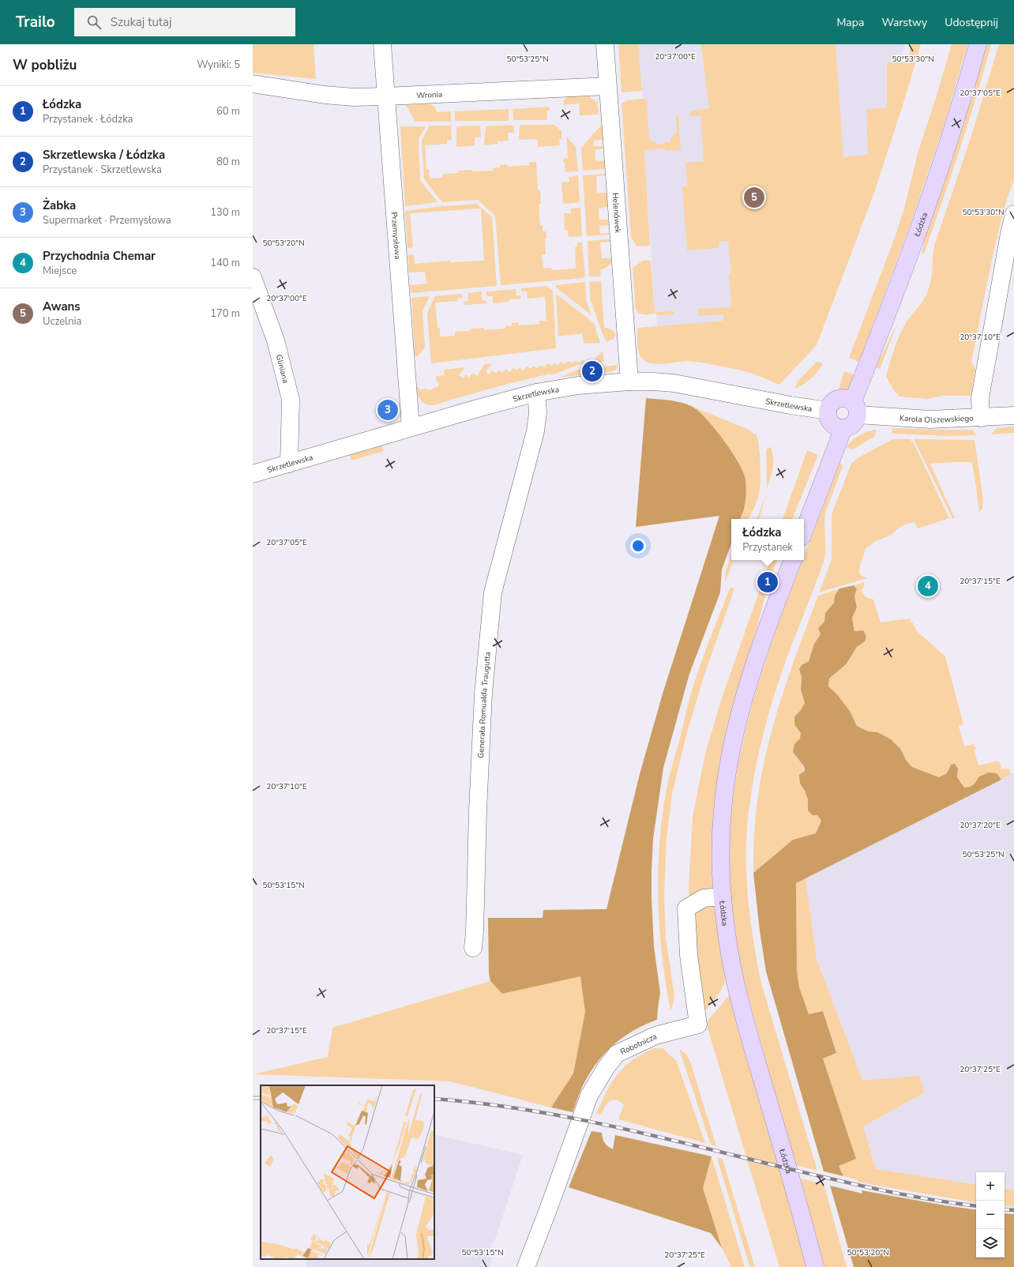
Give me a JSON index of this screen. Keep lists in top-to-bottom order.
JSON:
{
  "streets": {
    "main road": ["Łódzka"],
    "street": [
      "Wronia",
      "Helenówek",
      "Przemysłowa",
      "Gliniana",
      "Skrzetlewska",
      "Karola Olszewskiego",
      "Generała Romualda Traugutta",
      "Robotnicza"
    ]
  },
  "crossings": [
    ["Wronia", "Helenówek"],
    ["Wronia", "Przemysłowa"],
    ["Helenówek", "Skrzetlewska"],
    ["Łódzka", "Skrzetlewska"],
    ["Łódzka", "Karola Olszewskiego"],
    ["Łódzka", "Robotnicza"],
    ["Przemysłowa", "Skrzetlewska"],
    ["Gliniana", "Skrzetlewska"],
    ["Skrzetlewska", "Karola Olszewskiego"],
    ["Skrzetlewska", "Generała Romualda Traugutta"]
  ],
  "page": {
    "header": "Trailo",
    "search": "Szukaj tutaj",
    "nav": ["Mapa", "Warstwy", "Udostępnij"],
    "heading": ["W pobliżu", "Wyniki: 5"],
    "list": [
      {
        "mark": "1",
        "name": "Łódzka",
        "note": "Przystanek · Łódzka",
        "value": "60 m"
      },
      {
        "mark": "2",
        "name": "Skrzetlewska / Łódzka",
        "note": "Przystanek · Skrzetlewska",
        "value": "80 m"
      },
      {
        "mark": "3",
        "name": "Żabka",
        "note": "Supermarket · Przemysłowa",
        "value": "130 m"
      },
      {
        "mark": "4",
        "name": "Przychodnia Chemar",
        "note": "Miejsce",
        "value": "140 m"
      },
      {
        "mark": "5",
        "name": "Awans",
        "note": "Uczelnia",
        "value": "170 m"
      }
    ],
    "pins": [
      "5",
      "2",
      "3",
      "1",
      "4"
    ],
    "popup": ["Łódzka", "Przystanek"],
    "map_buttons": ["+", "−"]
  },
  "coordinates": [
    "20°37'00\"E",
    "50°53'25\"N",
    "50°53'30\"N",
    "20°37'05\"E",
    "50°53'20\"N",
    "20°37'10\"E",
    "20°37'15\"E",
    "20°37'20\"E",
    "50°53'15\"N",
    "20°37'25\"E"
  ]
}
